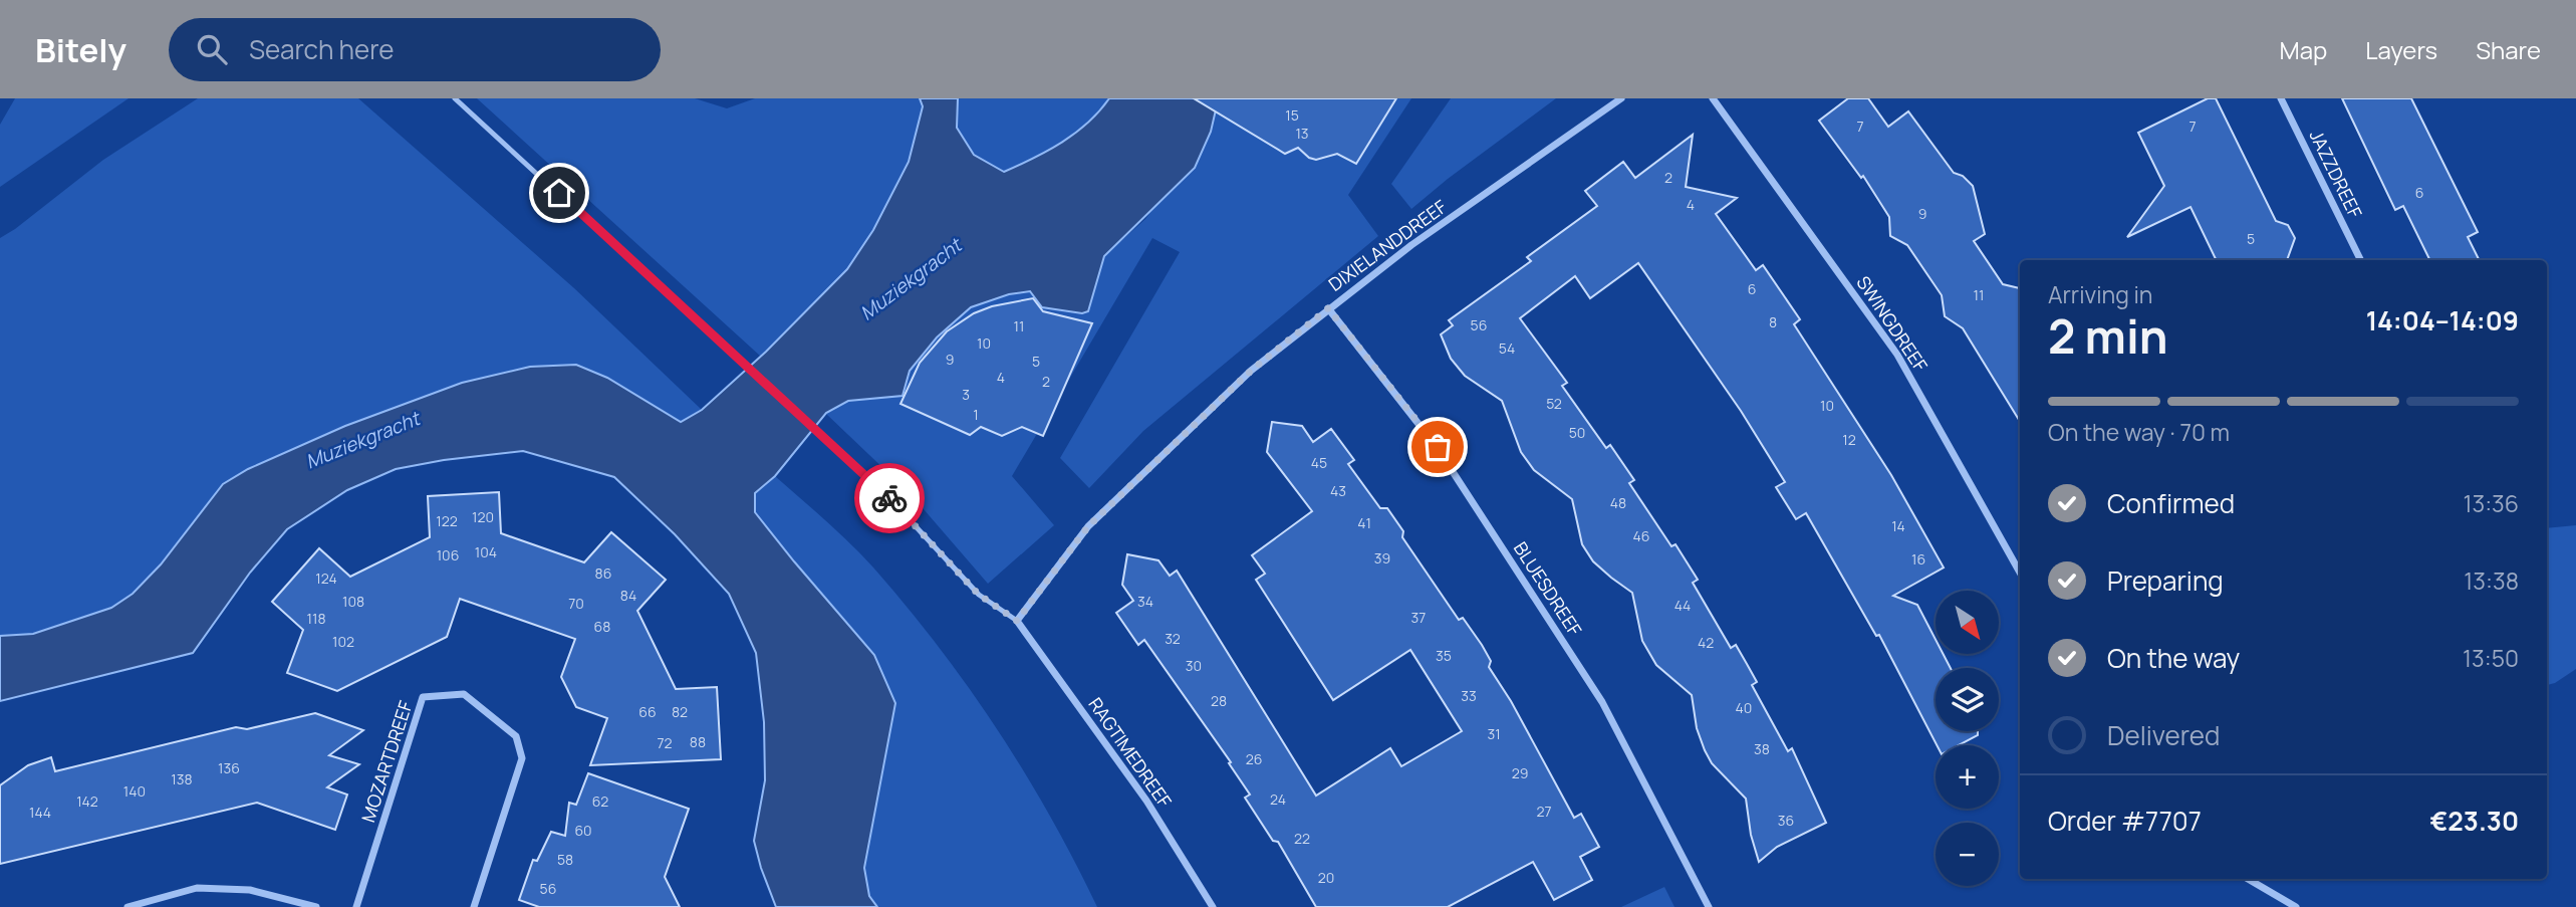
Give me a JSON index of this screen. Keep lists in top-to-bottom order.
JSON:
{
  "streets": {
    "street": [
      "JAZZDREEF",
      "DIXIELANDDREEF",
      "SWINGDREEF",
      "BLUESDREEF",
      "RAGTIMEDREEF",
      "MOZARTDREEF"
    ]
  },
  "crossings": [
    ["DIXIELANDDREEF", "BLUESDREEF"],
    ["DIXIELANDDREEF", "RAGTIMEDREEF"]
  ],
  "water": ["Muziekgracht"],
  "house_numbers": [
    "15",
    "7",
    "7",
    "13",
    "2",
    "6",
    "4",
    "9",
    "5",
    "6",
    "11",
    "8",
    "56",
    "11",
    "10",
    "54",
    "9",
    "5",
    "4",
    "2",
    "3",
    "52",
    "10",
    "1",
    "50",
    "12",
    "45",
    "43",
    "48",
    "120",
    "122",
    "41",
    "14",
    "46",
    "104",
    "106",
    "39",
    "16",
    "86",
    "124",
    "84",
    "108",
    "34",
    "70",
    "44",
    "37",
    "118",
    "68",
    "32",
    "102",
    "42",
    "35",
    "30",
    "33",
    "28",
    "40",
    "66",
    "82",
    "31",
    "88",
    "72",
    "38",
    "26",
    "136",
    "29",
    "138",
    "140",
    "24",
    "142",
    "62",
    "27",
    "144",
    "36",
    "60",
    "22",
    "58",
    "20",
    "56"
  ],
  "north": "bottom right",
  "page": {
    "header": "Bitely",
    "search": "Search here",
    "nav": ["Map", "Layers", "Share"],
    "heading": ["2 min", "Arriving in", "14:04–14:09"],
    "panel": ["Order #7707", "€23.30"],
    "bar": "On the way · 70 m",
    "list": [
      ["Confirmed", "13:36"],
      ["Preparing", "13:38"],
      ["On the way", "13:50"],
      "Delivered"
    ],
    "map_buttons": ["+", "−"]
  }
}
